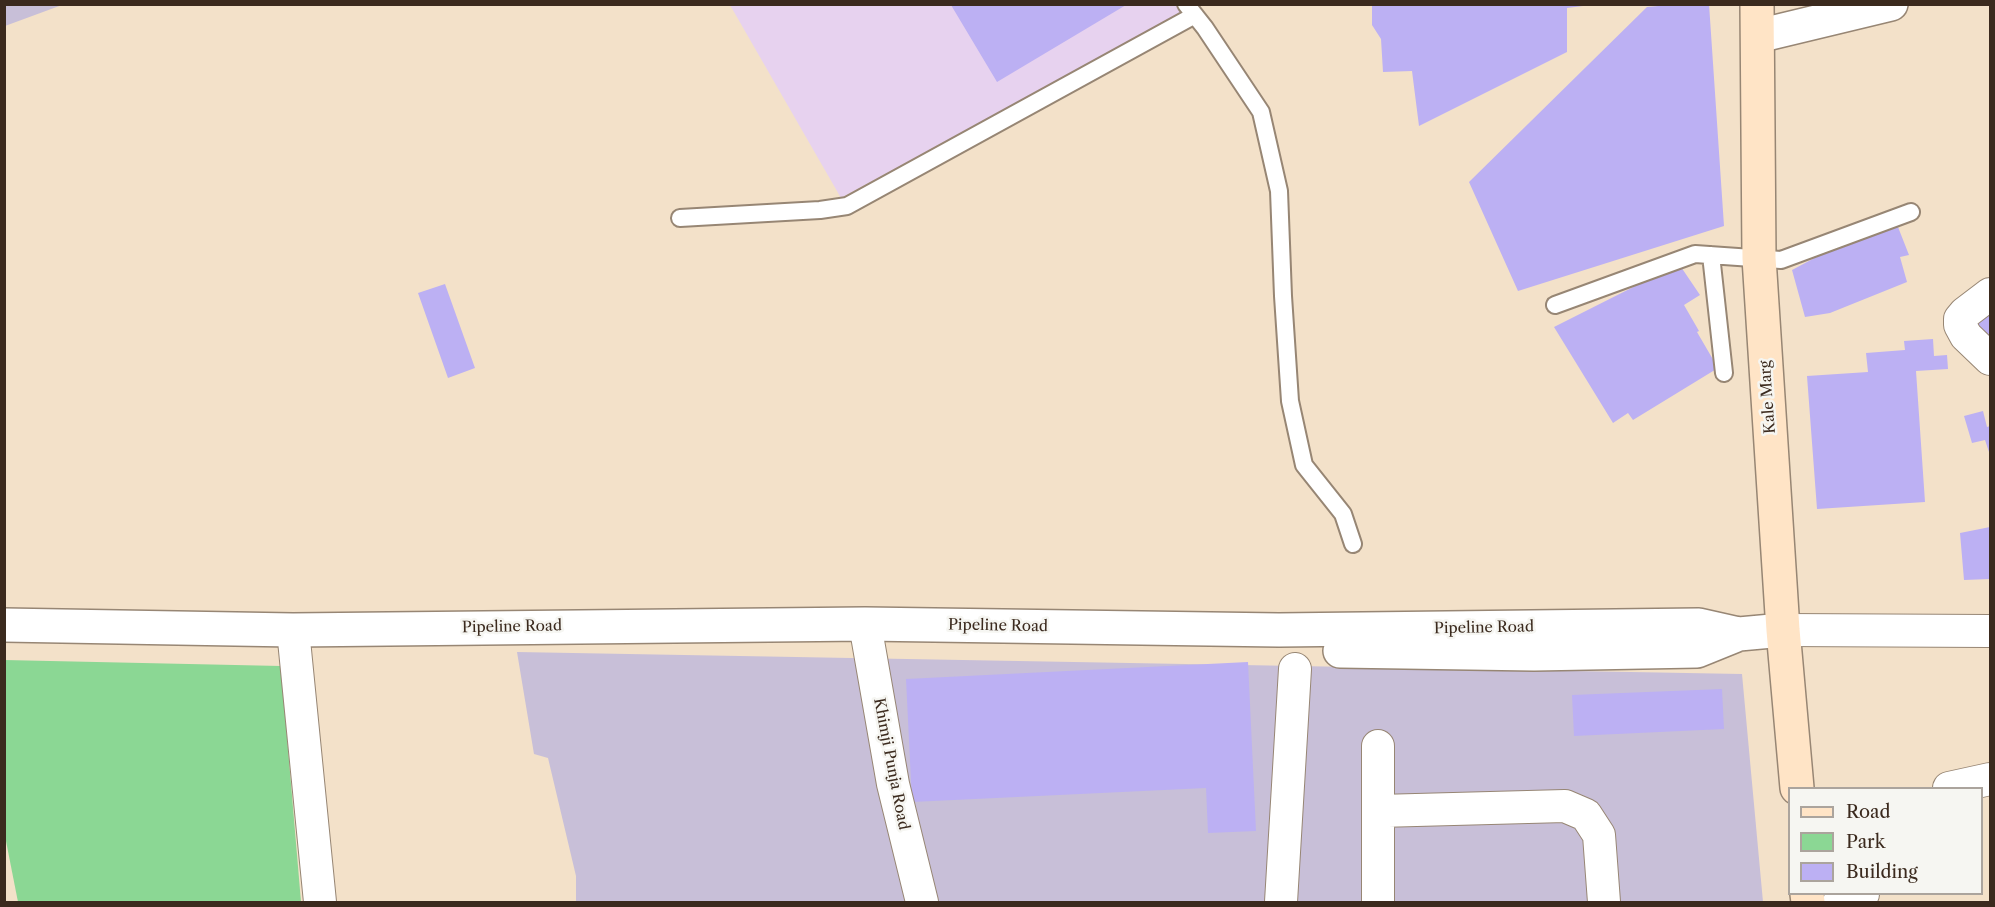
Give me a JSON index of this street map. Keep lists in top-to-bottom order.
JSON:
{
  "streets": {
    "main road": ["Kale Marg"],
    "street": ["Pipeline Road", "Khimji Punja Road"]
  },
  "crossings": [
    ["Kale Marg", "Pipeline Road"],
    ["Pipeline Road", "Khimji Punja Road"]
  ],
  "legend": ["Road", "Park", "Building"]
}
